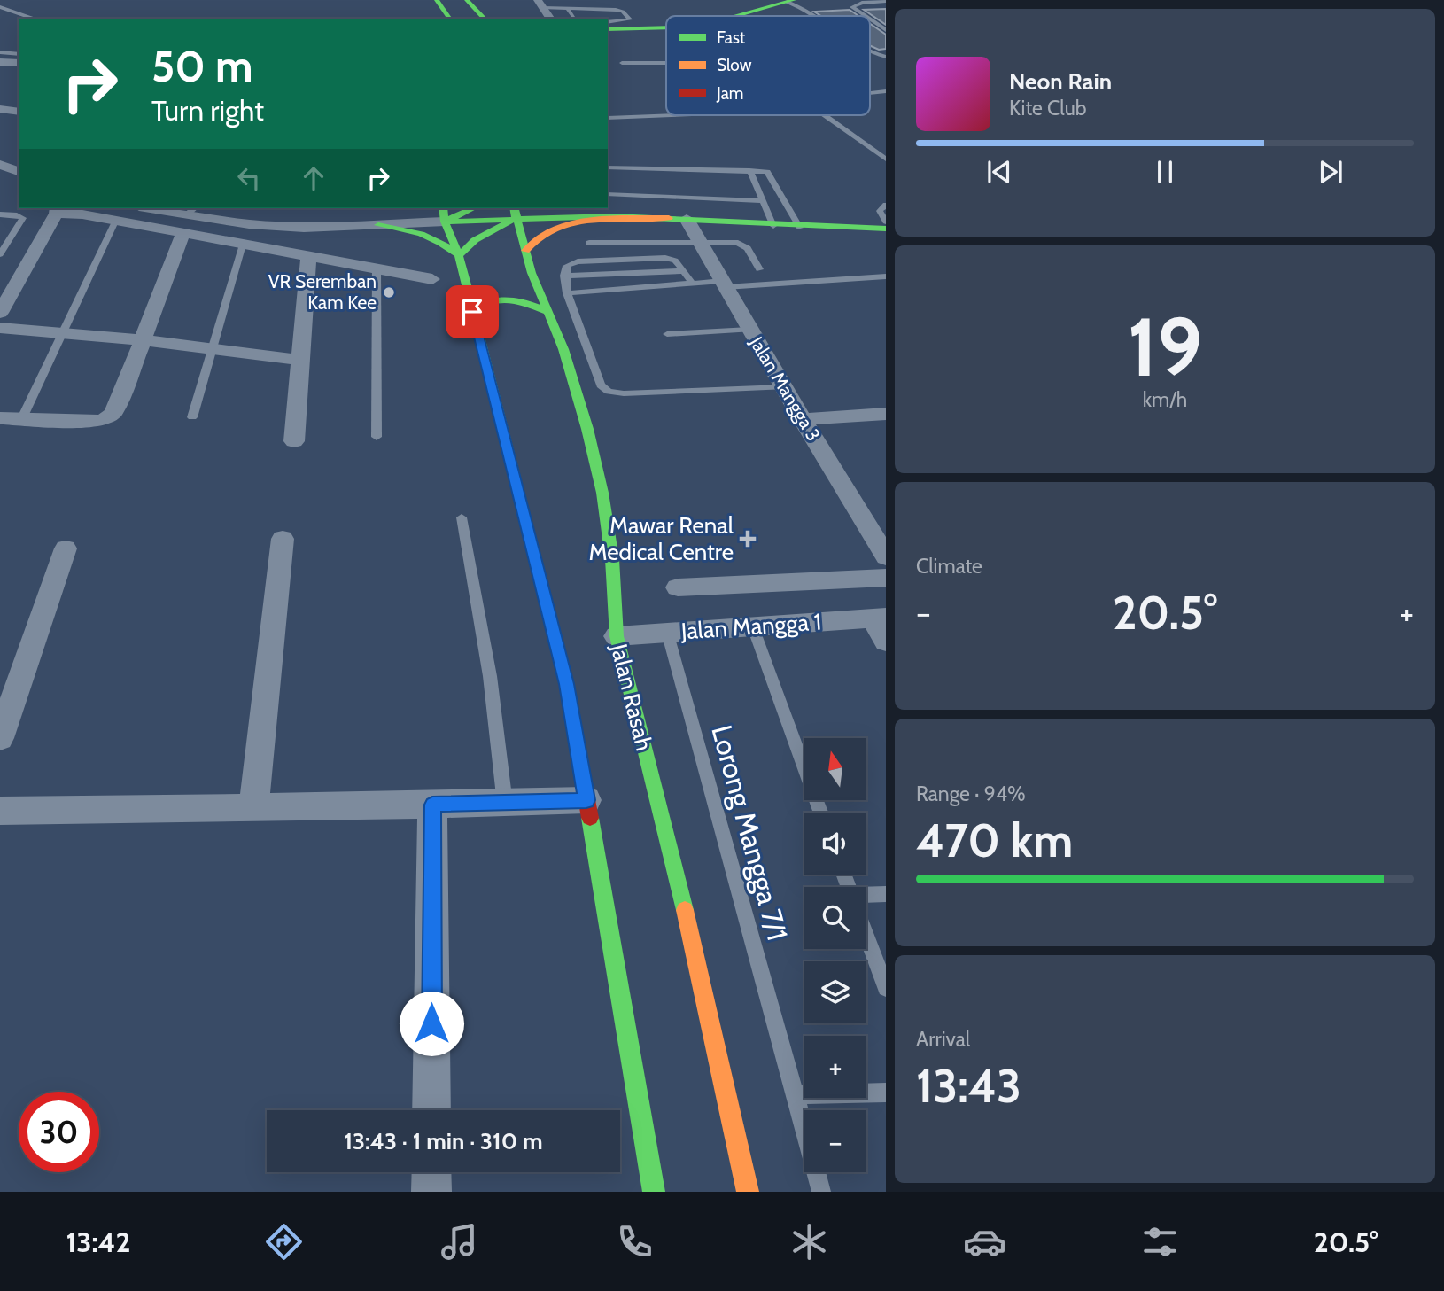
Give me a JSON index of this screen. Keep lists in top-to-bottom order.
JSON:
{
  "streets": {
    "main road": ["Jalan Rasah"],
    "street": ["Jalan Mangga 3", "Jalan Mangga 1"],
    "lane": ["Lorong Mangga 7/1"]
  },
  "crossings": [
    ["Jalan Mangga 1", "Jalan Rasah"],
    ["Jalan Mangga 1", "Lorong Mangga 7/1"]
  ],
  "places": {
    "other": ["VR Seremban Kam Kee"],
    "health": ["Mawar Renal Medical Centre"]
  },
  "legend": ["Fast", "Slow", "Jam"],
  "north": "top",
  "page": {
    "turn": ["50 m", "Turn right"],
    "song": ["Neon Rain", "Kite Club"],
    "tile": [
      ["19", "km/h"],
      "Climate",
      ["Range · 94%", "470 km"],
      ["Arrival", "13:43"]
    ],
    "heat": ["−", "20.5°", "+"],
    "map_buttons": ["+", "−"],
    "limit": "30",
    "trip": "13:43 · 1 min · 310 m",
    "tabs": ["13:42", "20.5°"]
  }
}
